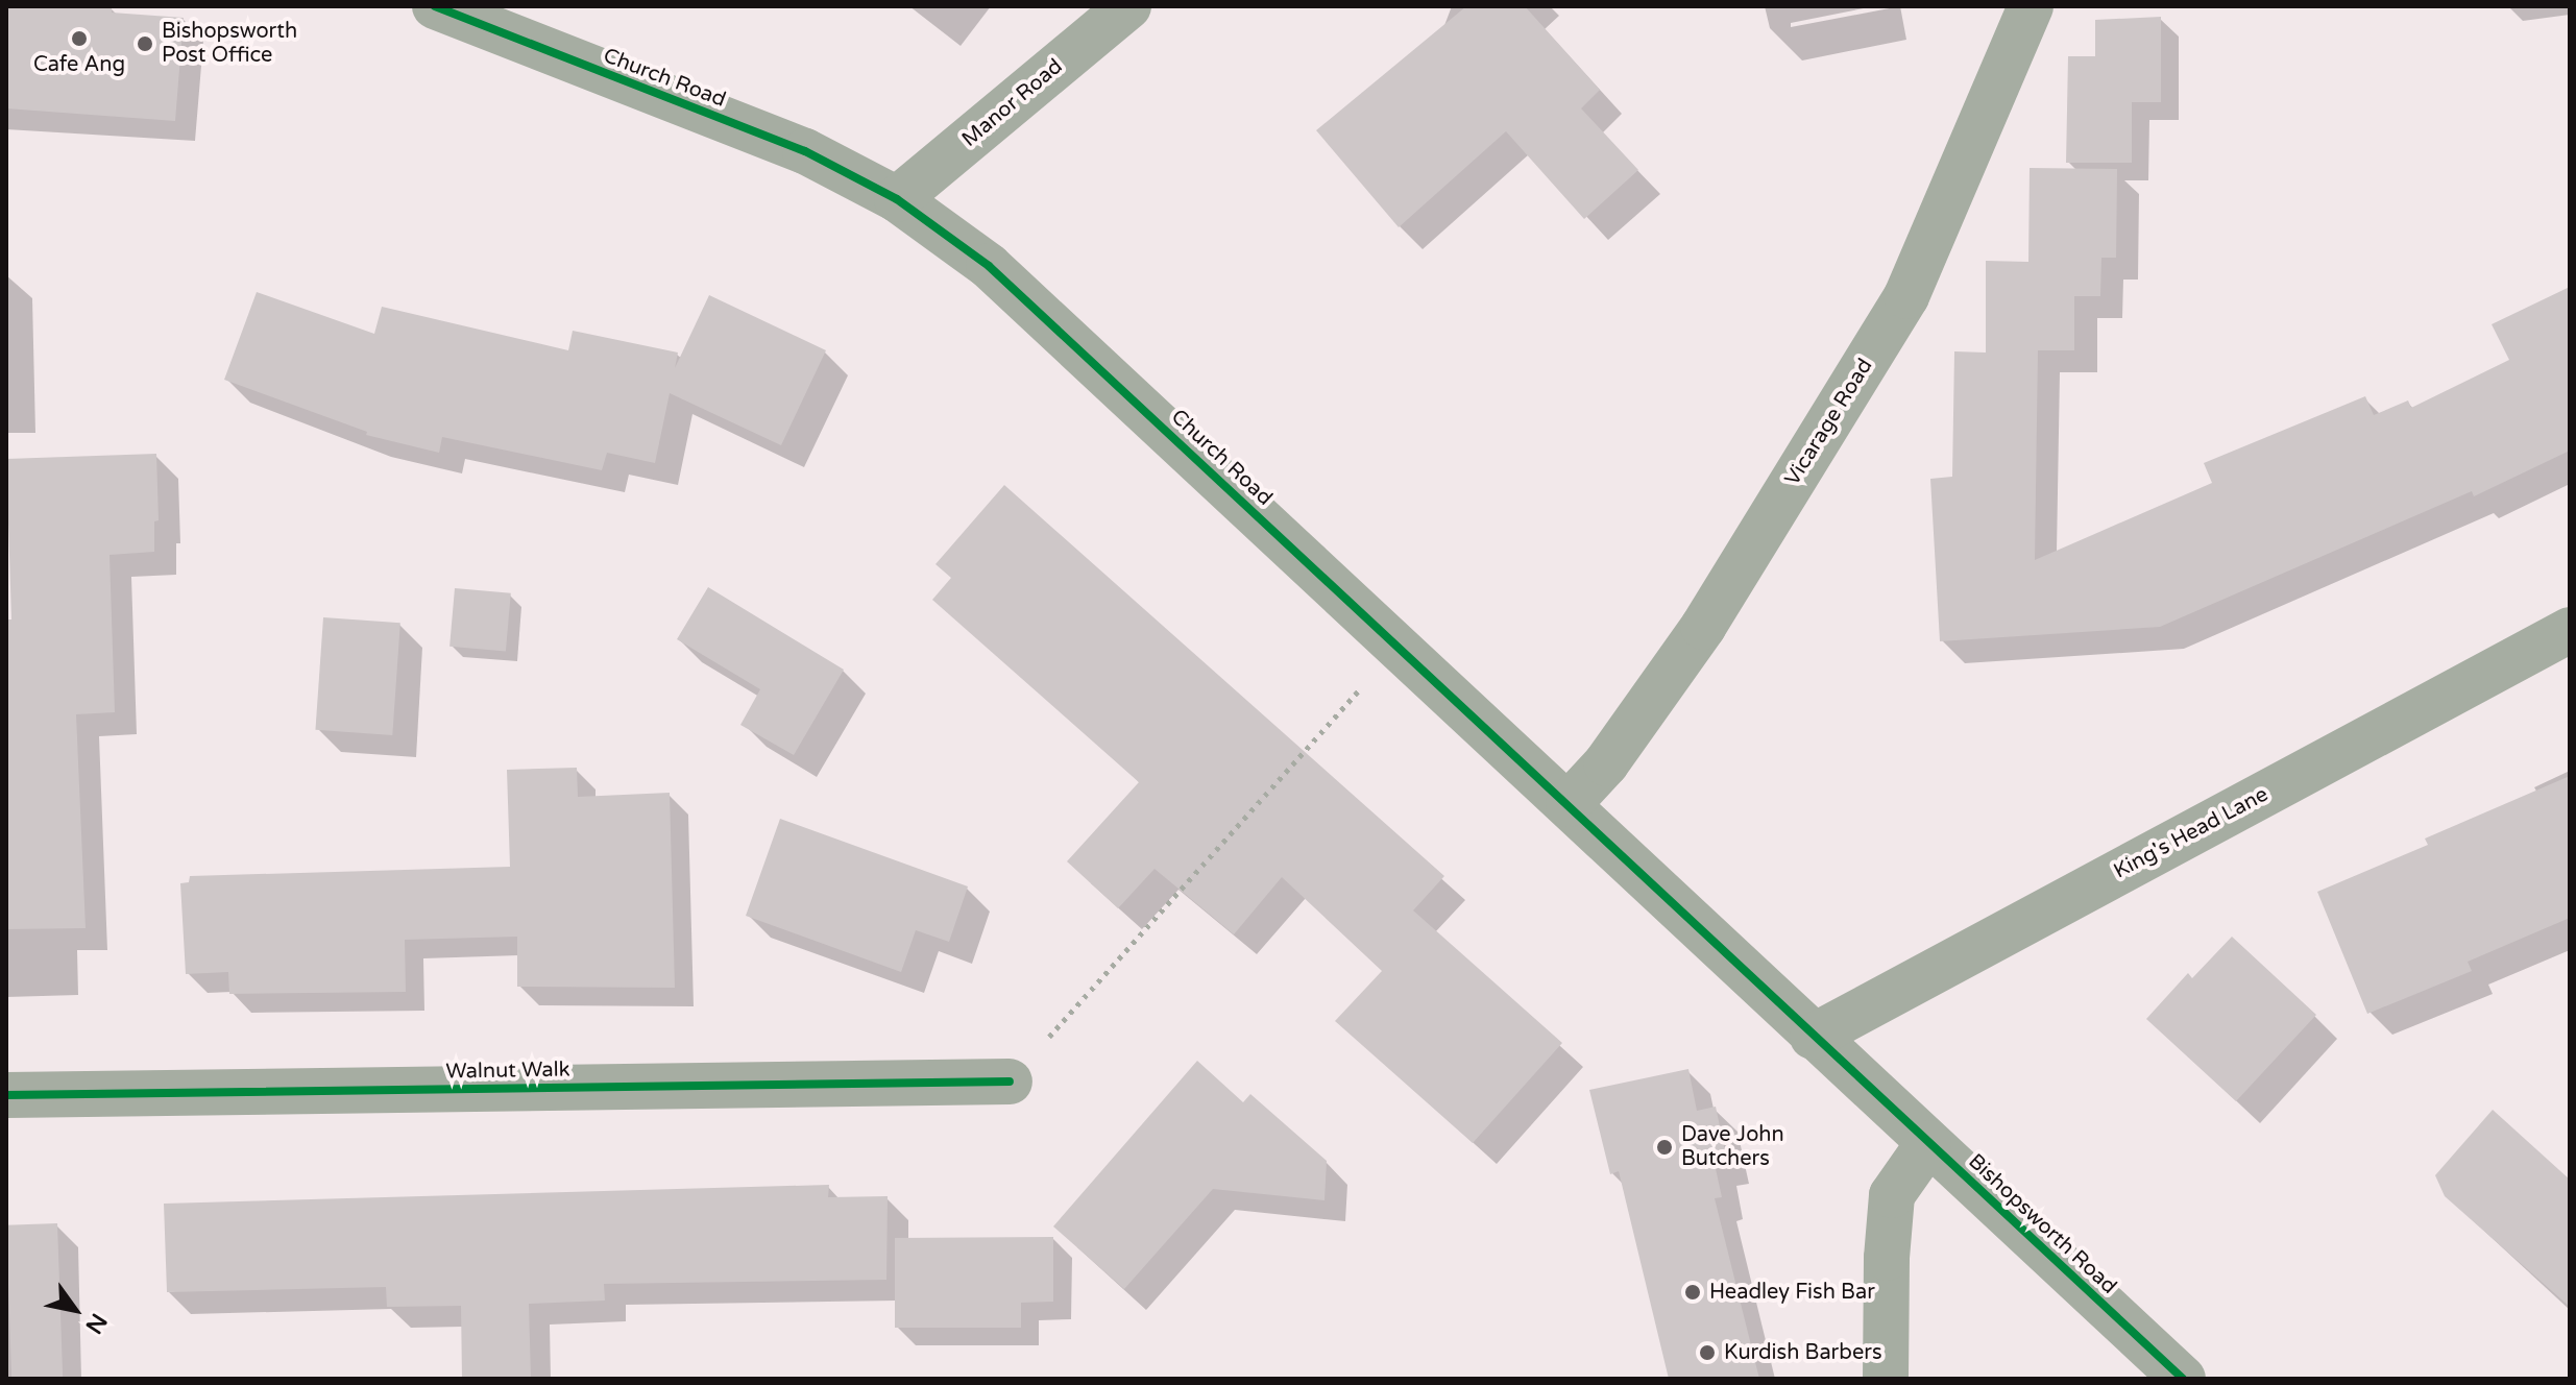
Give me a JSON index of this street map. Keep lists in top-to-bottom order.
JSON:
{
  "streets": {
    "street": [
      "Church Road",
      "Manor Road",
      "Vicarage Road",
      "King's Head Lane",
      "Walnut Walk",
      "Bishopsworth Road"
    ]
  },
  "crossings": [
    ["Church Road", "Manor Road"],
    ["Church Road", "Vicarage Road"],
    ["Church Road", "King's Head Lane"],
    ["Church Road", "Bishopsworth Road"]
  ],
  "places": [
    "Cafe Ang",
    "Bishopsworth Post Office",
    "Dave John Butchers",
    "Headley Fish Bar",
    "Kurdish Barbers"
  ],
  "north": "bottom right"
}
